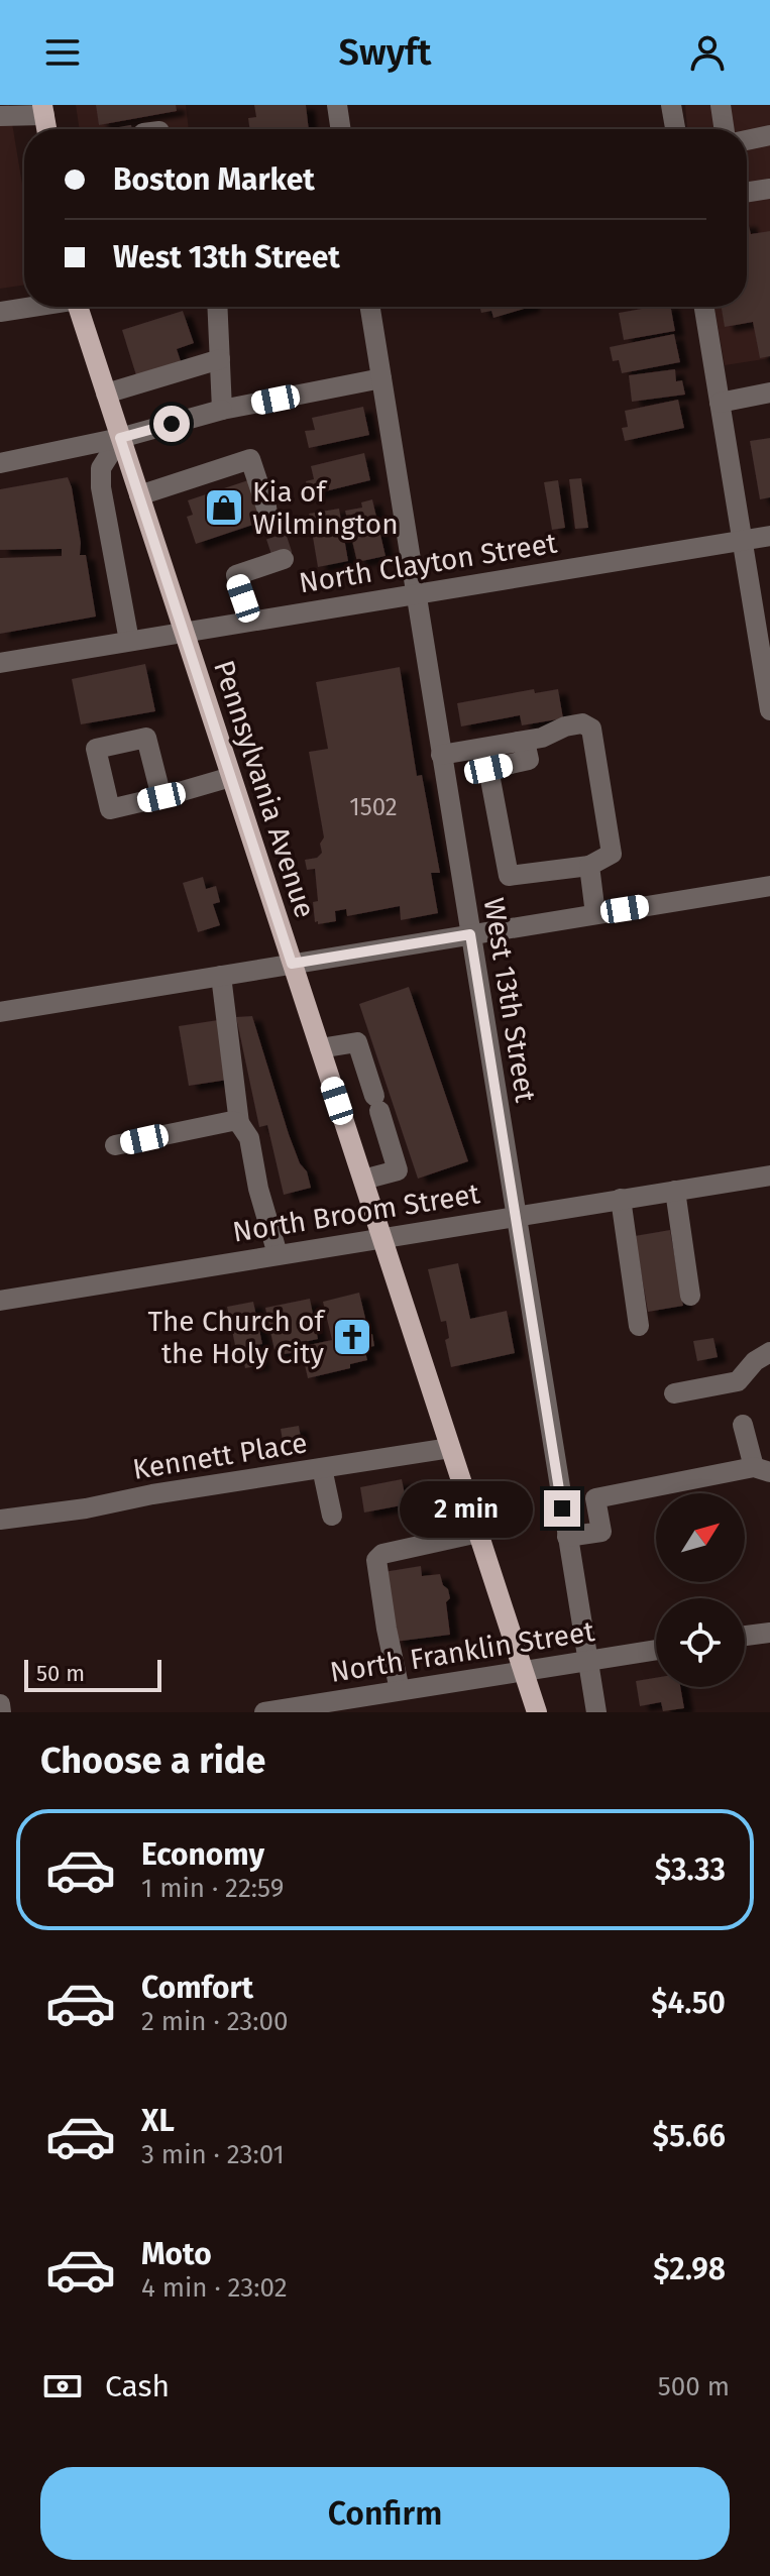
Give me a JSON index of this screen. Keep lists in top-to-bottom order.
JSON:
{
  "streets": {
    "main road": ["Pennsylvania Avenue"],
    "street": [
      "North Clayton Street",
      "West 13th Street",
      "North Broom Street",
      "Kennett Place",
      "North Franklin Street"
    ]
  },
  "crossings": [
    ["North Clayton Street", "Pennsylvania Avenue"],
    ["North Clayton Street", "West 13th Street"],
    ["Pennsylvania Avenue", "North Broom Street"],
    ["Pennsylvania Avenue", "Kennett Place"],
    ["Pennsylvania Avenue", "North Franklin Street"],
    ["West 13th Street", "North Broom Street"],
    ["West 13th Street", "North Franklin Street"]
  ],
  "places": {
    "shop": ["Kia of Wilmington"],
    "church": ["The Church of the Holy City"]
  },
  "house_numbers": ["1502"],
  "scale_bar": "50 m",
  "north": "top right",
  "page": {
    "header": "Swyft",
    "banner": ["Boston Market", "West 13th Street"],
    "bubble": "2 min",
    "scale": "50 m",
    "heading": "Choose a ride",
    "list": [
      {
        "name": "Economy",
        "note": "1 min · 22:59",
        "value": "$3.33"
      },
      {
        "name": "Comfort",
        "note": "2 min · 23:00",
        "value": "$4.50"
      },
      {
        "name": "XL",
        "note": "3 min · 23:01",
        "value": "$5.66"
      },
      {
        "name": "Moto",
        "note": "4 min · 23:02",
        "value": "$2.98"
      }
    ],
    "pay": ["Cash", "500 m"],
    "buttons": "Confirm"
  }
}
